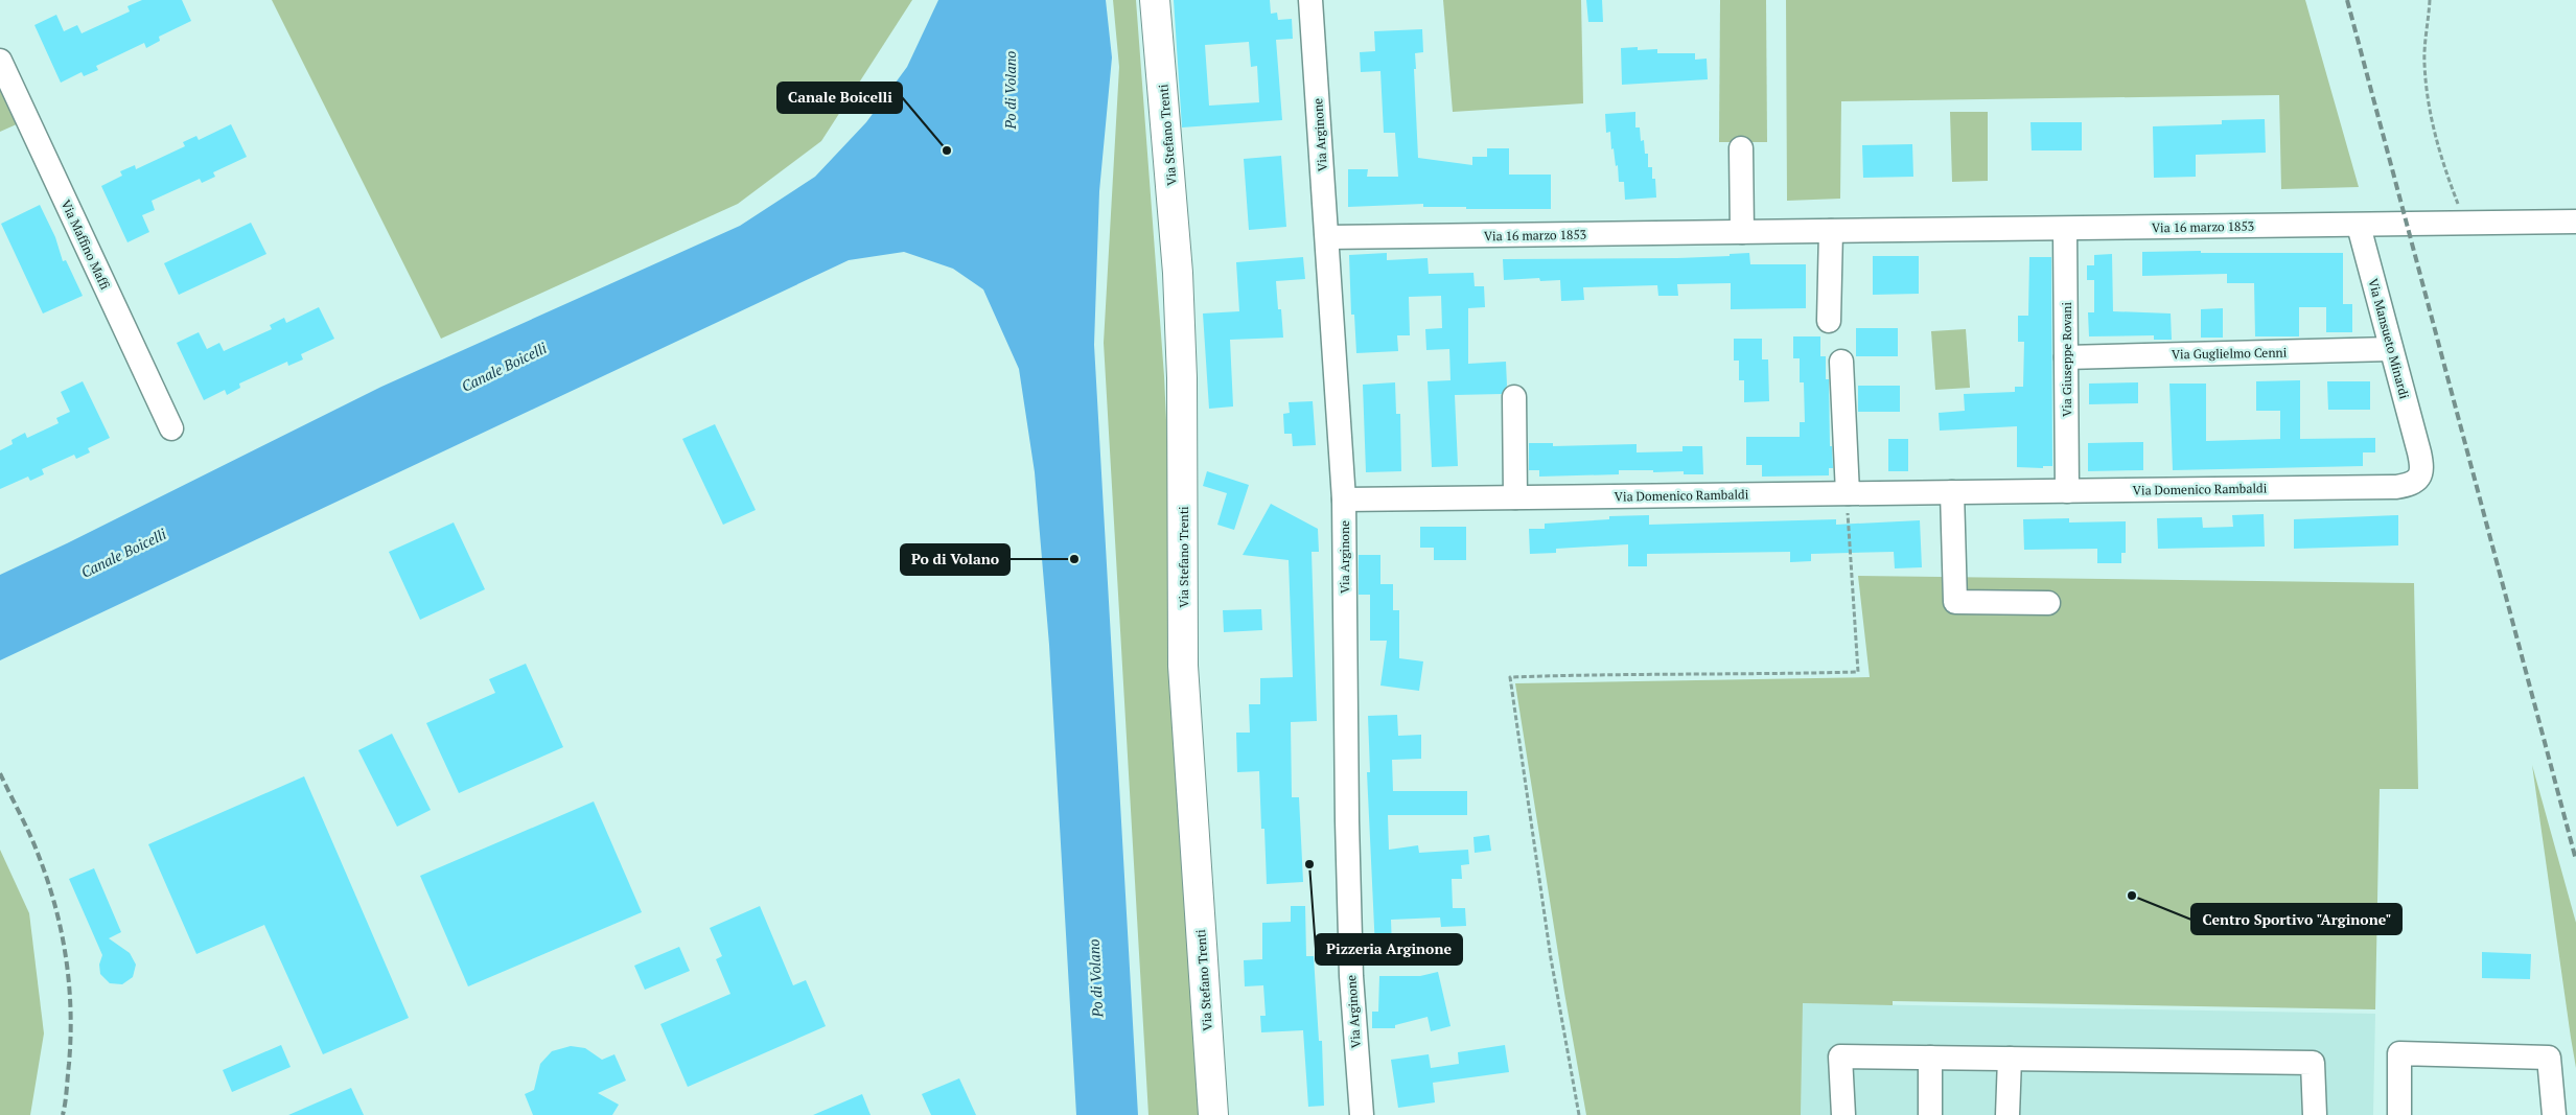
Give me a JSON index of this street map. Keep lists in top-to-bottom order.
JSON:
{
  "streets": {
    "main road": ["Via Stefano Trenti"],
    "street": [
      "Via Arginone",
      "Via 16 marzo 1853",
      "Via Maffino Maffi",
      "Via Mansueto Minardi",
      "Via Guglielmo Cenni",
      "Via Giuseppe Rovani",
      "Via Domenico Rambaldi"
    ]
  },
  "crossings": [
    ["Via Arginone", "Via 16 marzo 1853"],
    ["Via Arginone", "Via Domenico Rambaldi"],
    ["Via 16 marzo 1853", "Via Mansueto Minardi"],
    ["Via 16 marzo 1853", "Via Giuseppe Rovani"],
    ["Via Mansueto Minardi", "Via Guglielmo Cenni"],
    ["Via Mansueto Minardi", "Via Domenico Rambaldi"],
    ["Via Guglielmo Cenni", "Via Giuseppe Rovani"],
    ["Via Giuseppe Rovani", "Via Domenico Rambaldi"]
  ],
  "water": ["Po di Volano", "Canale Boicelli"],
  "places": [
    "Canale Boicelli",
    "Po di Volano",
    "Pizzeria Arginone",
    "Centro Sportivo \"Arginone\""
  ]
}
